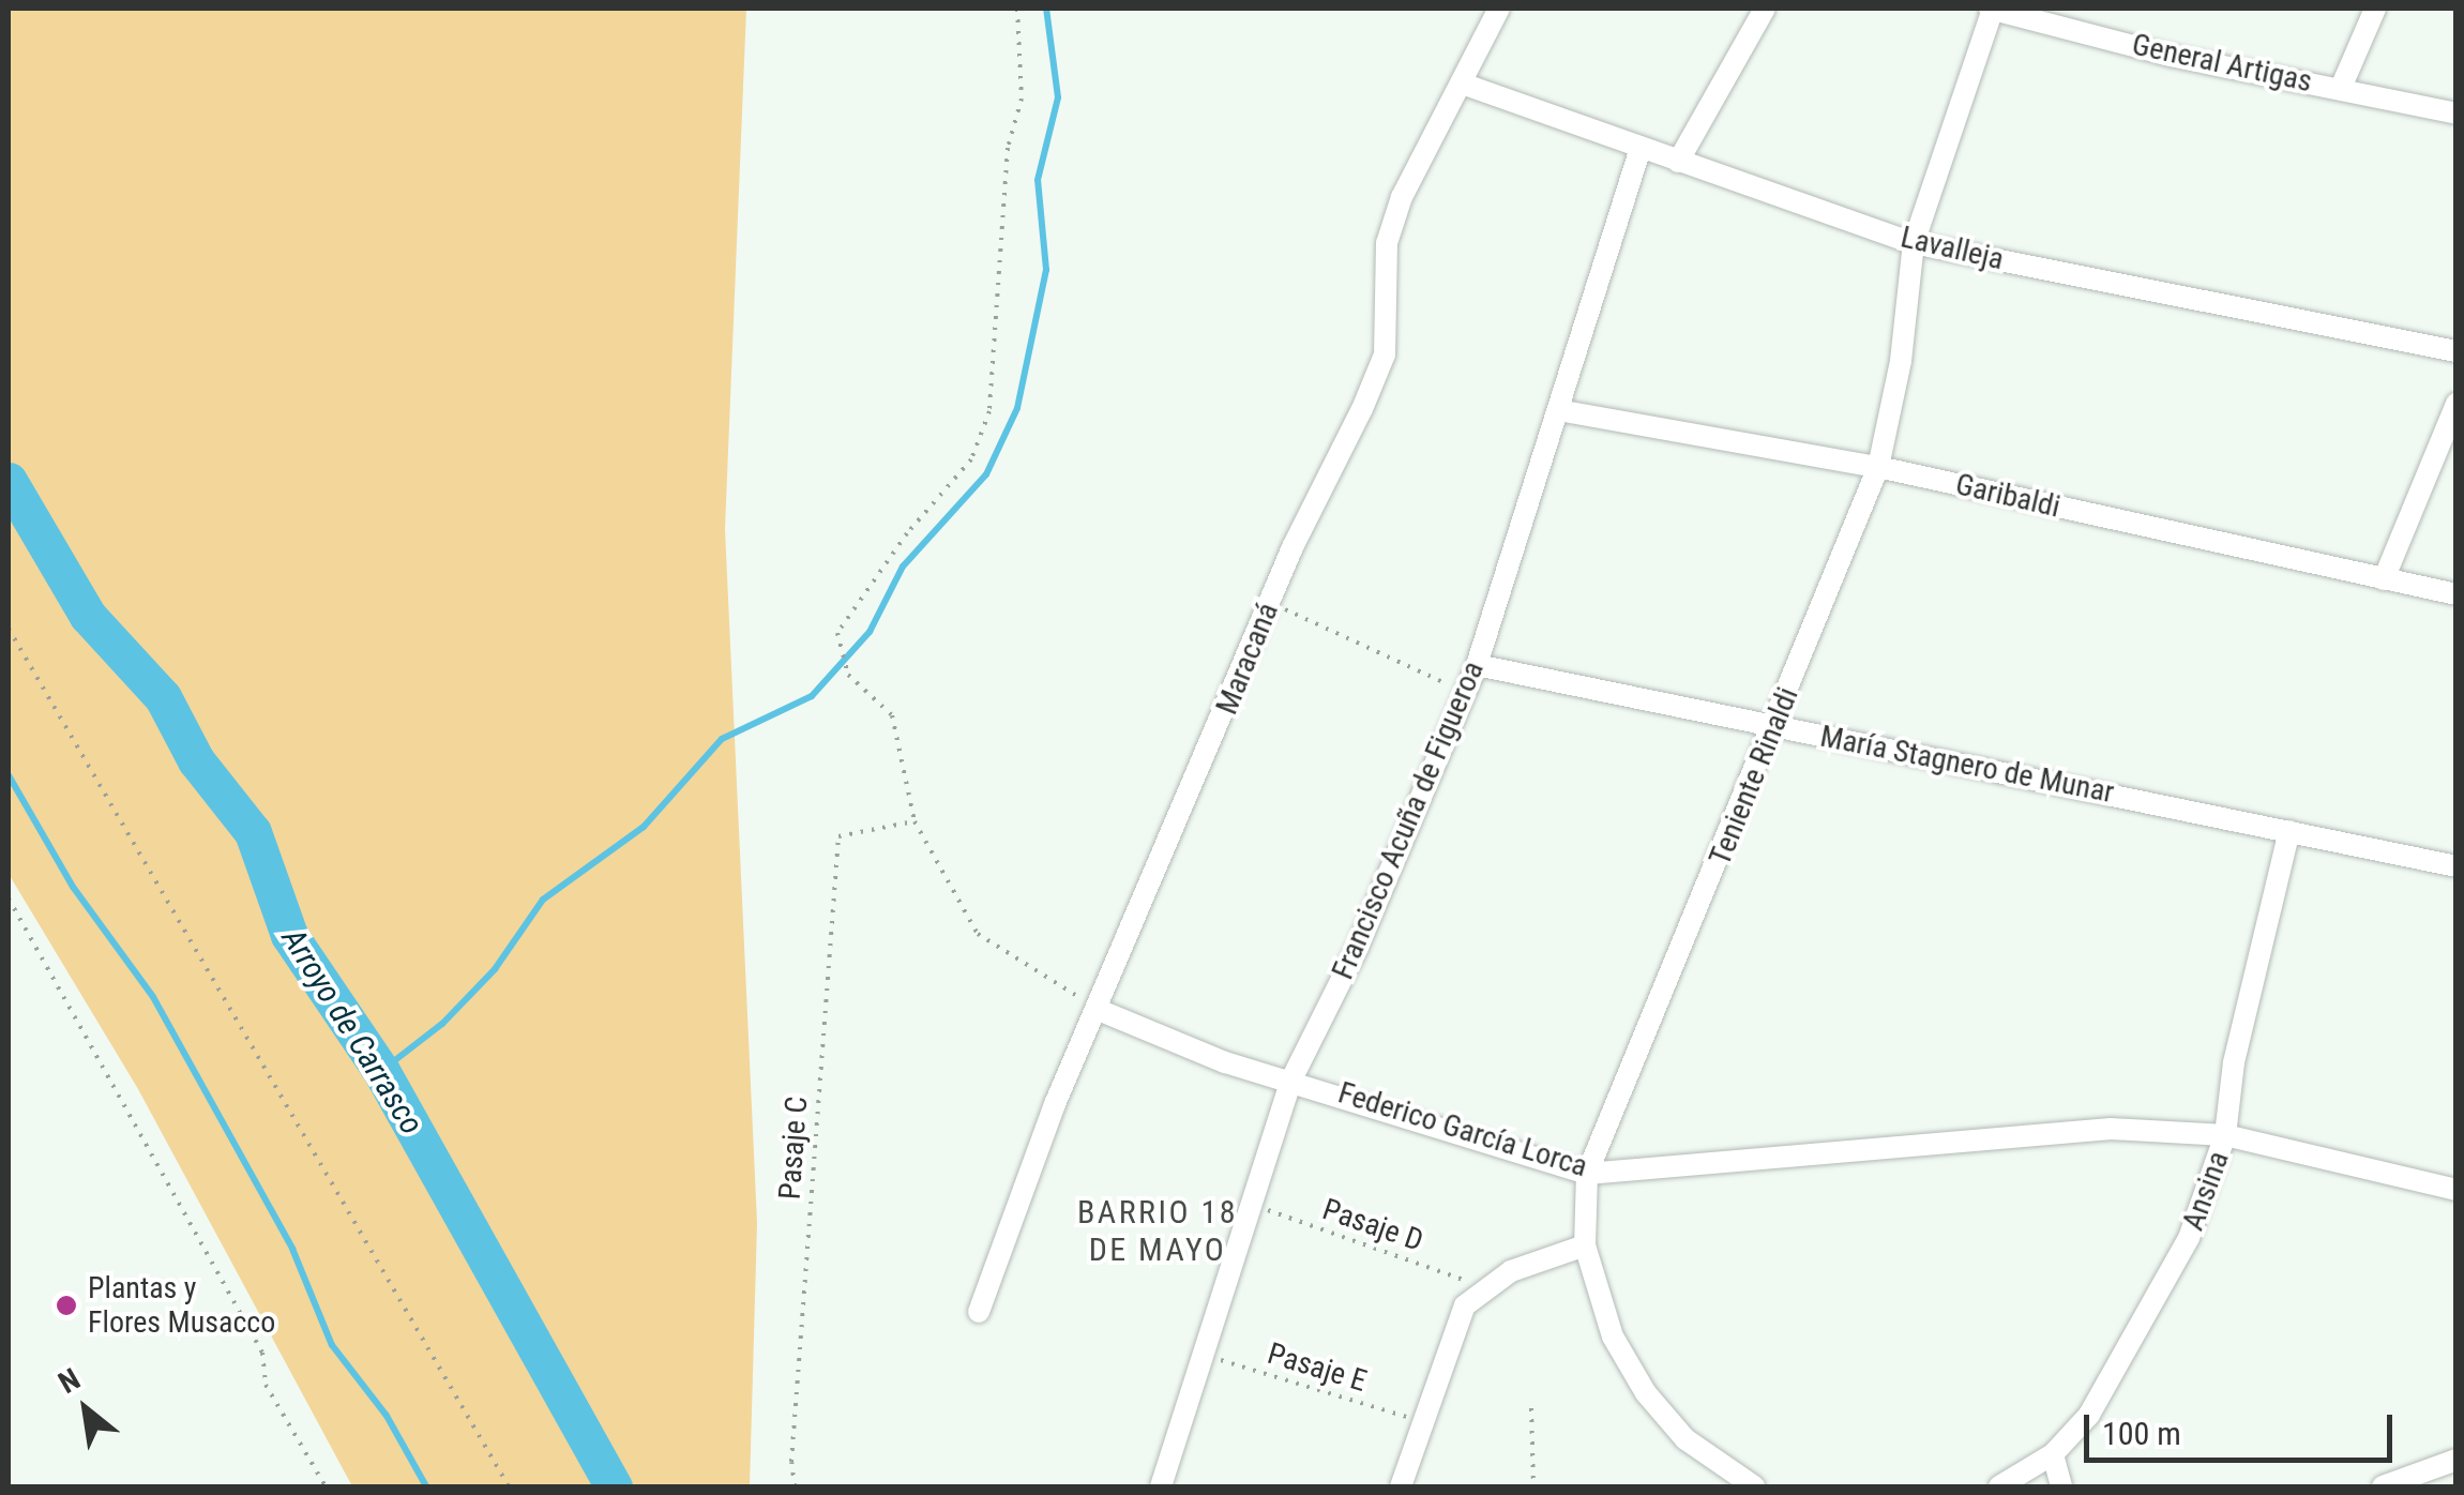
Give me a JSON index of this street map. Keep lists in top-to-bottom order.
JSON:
{
  "streets": {
    "street": [
      "General Artigas",
      "Lavalleja",
      "Garibaldi",
      "Maracaná",
      "María Stagnero de Munar",
      "Teniente Rinaldi",
      "Francisco Acuña de Figueroa",
      "Federico García Lorca",
      "Ansina"
    ],
    "path": ["Pasaje C", "Pasaje D", "Pasaje E"]
  },
  "crossings": [
    ["General Artigas", "Teniente Rinaldi"],
    ["Lavalleja", "Maracaná"],
    ["Lavalleja", "Teniente Rinaldi"],
    ["Lavalleja", "Francisco Acuña de Figueroa"],
    ["Garibaldi", "Teniente Rinaldi"],
    ["Garibaldi", "Francisco Acuña de Figueroa"],
    ["Maracaná", "Federico García Lorca"],
    ["María Stagnero de Munar", "Teniente Rinaldi"],
    ["María Stagnero de Munar", "Francisco Acuña de Figueroa"],
    ["María Stagnero de Munar", "Ansina"],
    ["Teniente Rinaldi", "Federico García Lorca"],
    ["Francisco Acuña de Figueroa", "Federico García Lorca"],
    ["Francisco Acuña de Figueroa", "Pasaje D"],
    ["Francisco Acuña de Figueroa", "Pasaje E"],
    ["Federico García Lorca", "Ansina"]
  ],
  "districts": ["BARRIO 18 DE MAYO"],
  "water": ["Arroyo de Carrasco"],
  "places": ["Plantas y Flores Musacco"],
  "scale_bar": "100 m",
  "north": "top left"
}
